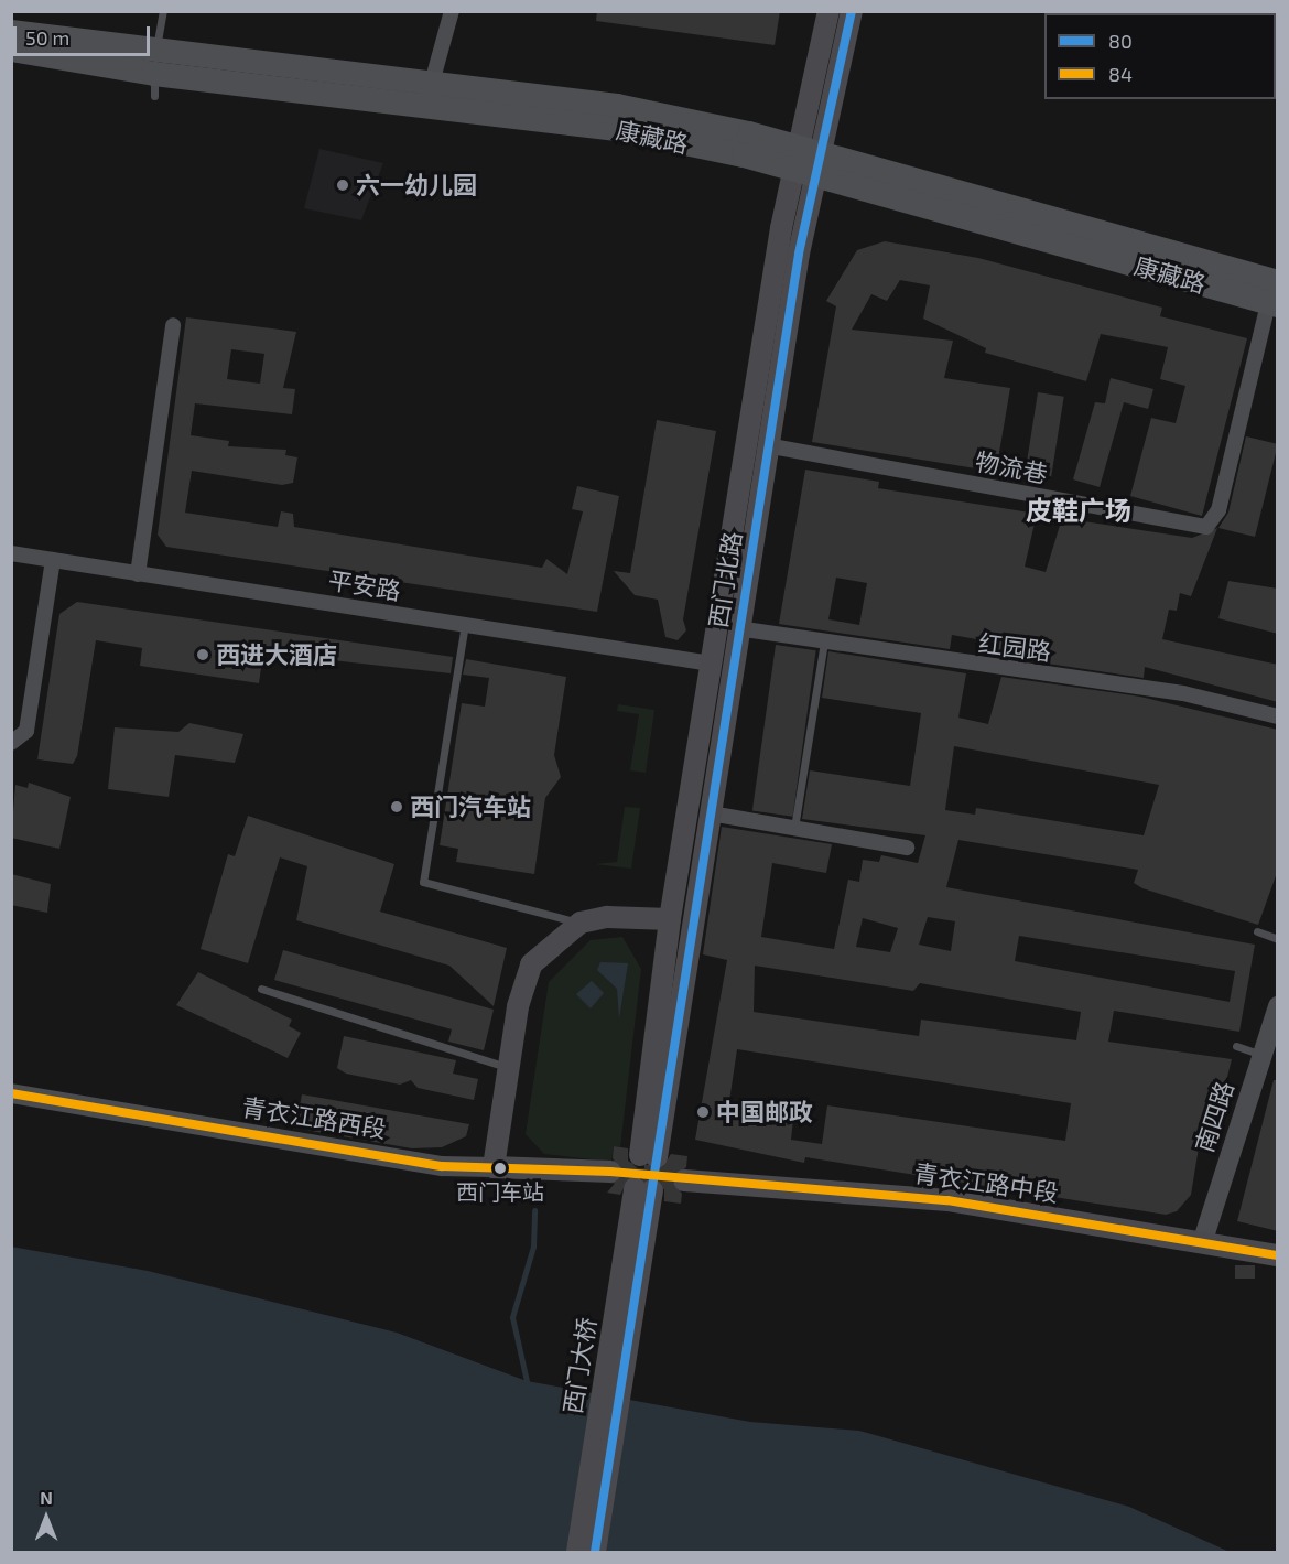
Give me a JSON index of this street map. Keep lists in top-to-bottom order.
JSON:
{
  "streets": {
    "main road": [
      "康藏路",
      "西门北路",
      "青衣江路西段",
      "青衣江路中段",
      "西门大桥"
    ],
    "street": [
      "物流巷",
      "平安路",
      "红园路",
      "南四路"
    ]
  },
  "crossings": [
    ["康藏路", "物流巷"],
    ["康藏路", "西门北路"],
    ["物流巷", "西门北路"],
    ["西门北路", "平安路"],
    ["西门北路", "红园路"],
    ["南四路", "青衣江路中段"]
  ],
  "districts": ["皮鞋广场"],
  "places": [
    "六一幼儿园",
    "西进大酒店",
    "西门汽车站",
    "中国邮政",
    "西门车站"
  ],
  "lines": ["transit line 80", "transit line 84"],
  "legend": ["80", "84"],
  "scale_bar": "50 m",
  "north": "top"
}
